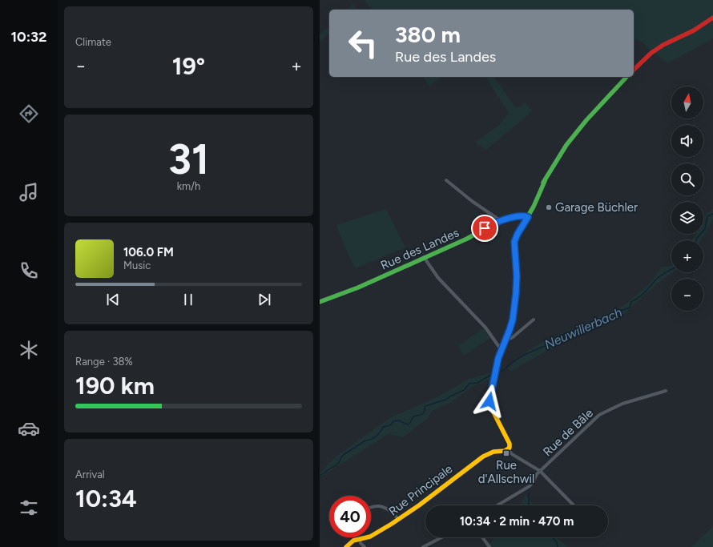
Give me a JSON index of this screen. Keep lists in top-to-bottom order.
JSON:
{
  "streets": {
    "street": ["Rue des Landes", "Rue de Bâle", "Rue Principale"]
  },
  "crossings": [
    ["Rue de Bâle", "Rue Principale"]
  ],
  "water": ["Neuwillerbach"],
  "places": {
    "other": ["Garage Büchler"],
    "transit": ["Rue d'Allschwil"]
  },
  "north": "top",
  "page": {
    "tabs": "10:32",
    "tile": [
      "Climate",
      ["31", "km/h"],
      ["Range · 38%", "190 km"],
      ["Arrival", "10:34"]
    ],
    "turn": ["380 m", "Rue des Landes"],
    "heat": ["−", "19°", "+"],
    "map_buttons": ["+", "−"],
    "song": ["106.0 FM", "Music"],
    "limit": "40",
    "trip": "10:34 · 2 min · 470 m"
  }
}
